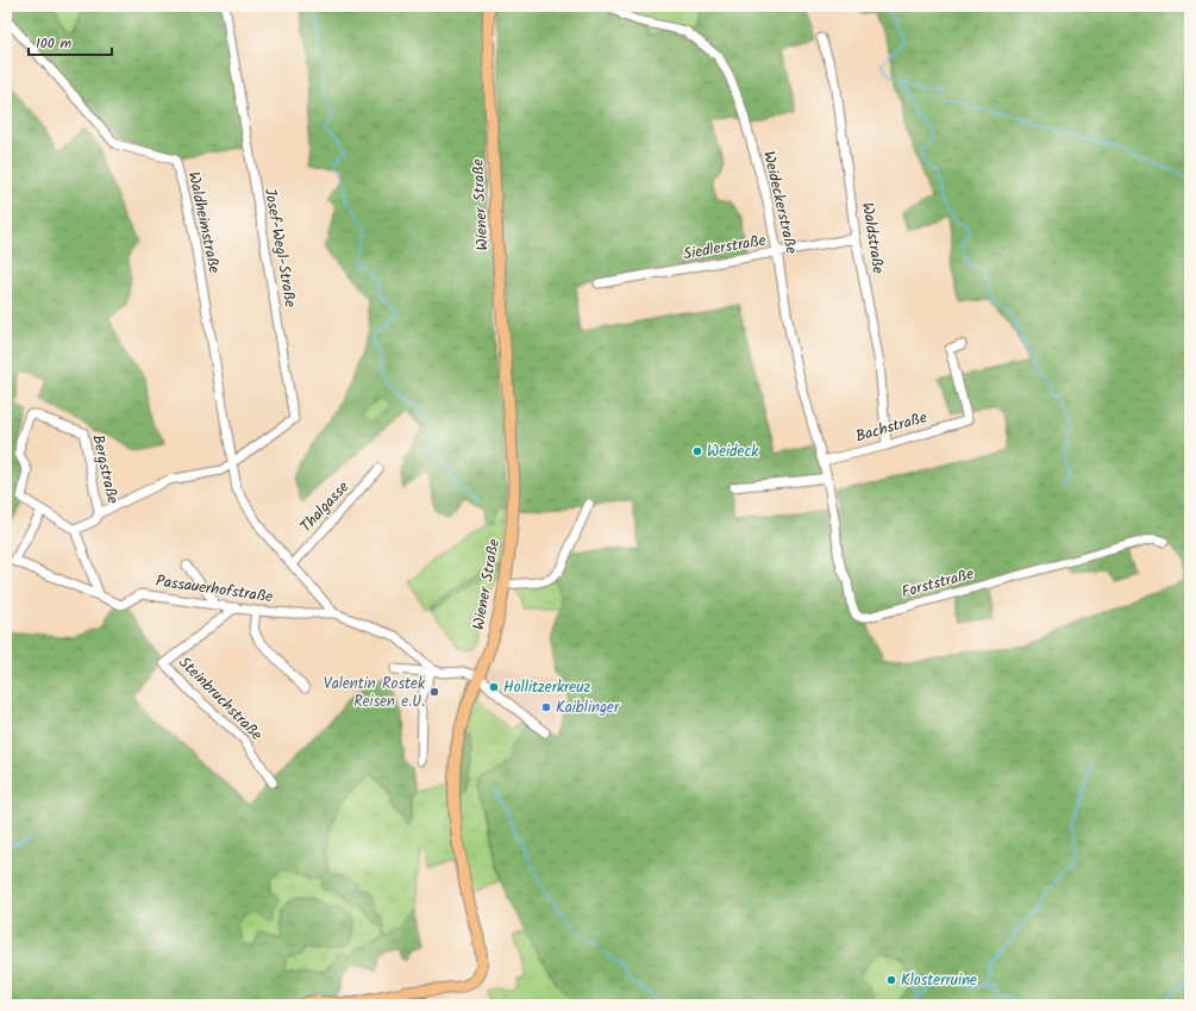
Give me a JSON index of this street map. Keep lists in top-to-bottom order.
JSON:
{
  "streets": {
    "main road": ["Wiener Straße"],
    "street": [
      "Weideckerstraße",
      "Waldheimstraße",
      "Waldstraße",
      "Josef-Wegl-Straße",
      "Siedlerstraße",
      "Bachstraße",
      "Bergstraße",
      "Thalgasse",
      "Forststraße",
      "Passauerhofstraße",
      "Steinbruchstraße"
    ]
  },
  "crossings": [
    ["Weideckerstraße", "Siedlerstraße"],
    ["Weideckerstraße", "Bachstraße"],
    ["Weideckerstraße", "Forststraße"],
    ["Waldheimstraße", "Josef-Wegl-Straße"],
    ["Waldheimstraße", "Bergstraße"],
    ["Waldheimstraße", "Thalgasse"],
    ["Waldheimstraße", "Passauerhofstraße"],
    ["Waldstraße", "Siedlerstraße"],
    ["Waldstraße", "Bachstraße"],
    ["Josef-Wegl-Straße", "Bergstraße"],
    ["Bergstraße", "Passauerhofstraße"],
    ["Passauerhofstraße", "Steinbruchstraße"]
  ],
  "places": [
    "Weideck",
    "Hollitzerkreuz",
    "Valentin Rostek Reisen e.U.",
    "Kaiblinger",
    "Klosterruine"
  ],
  "scale_bar": "100 m"
}
